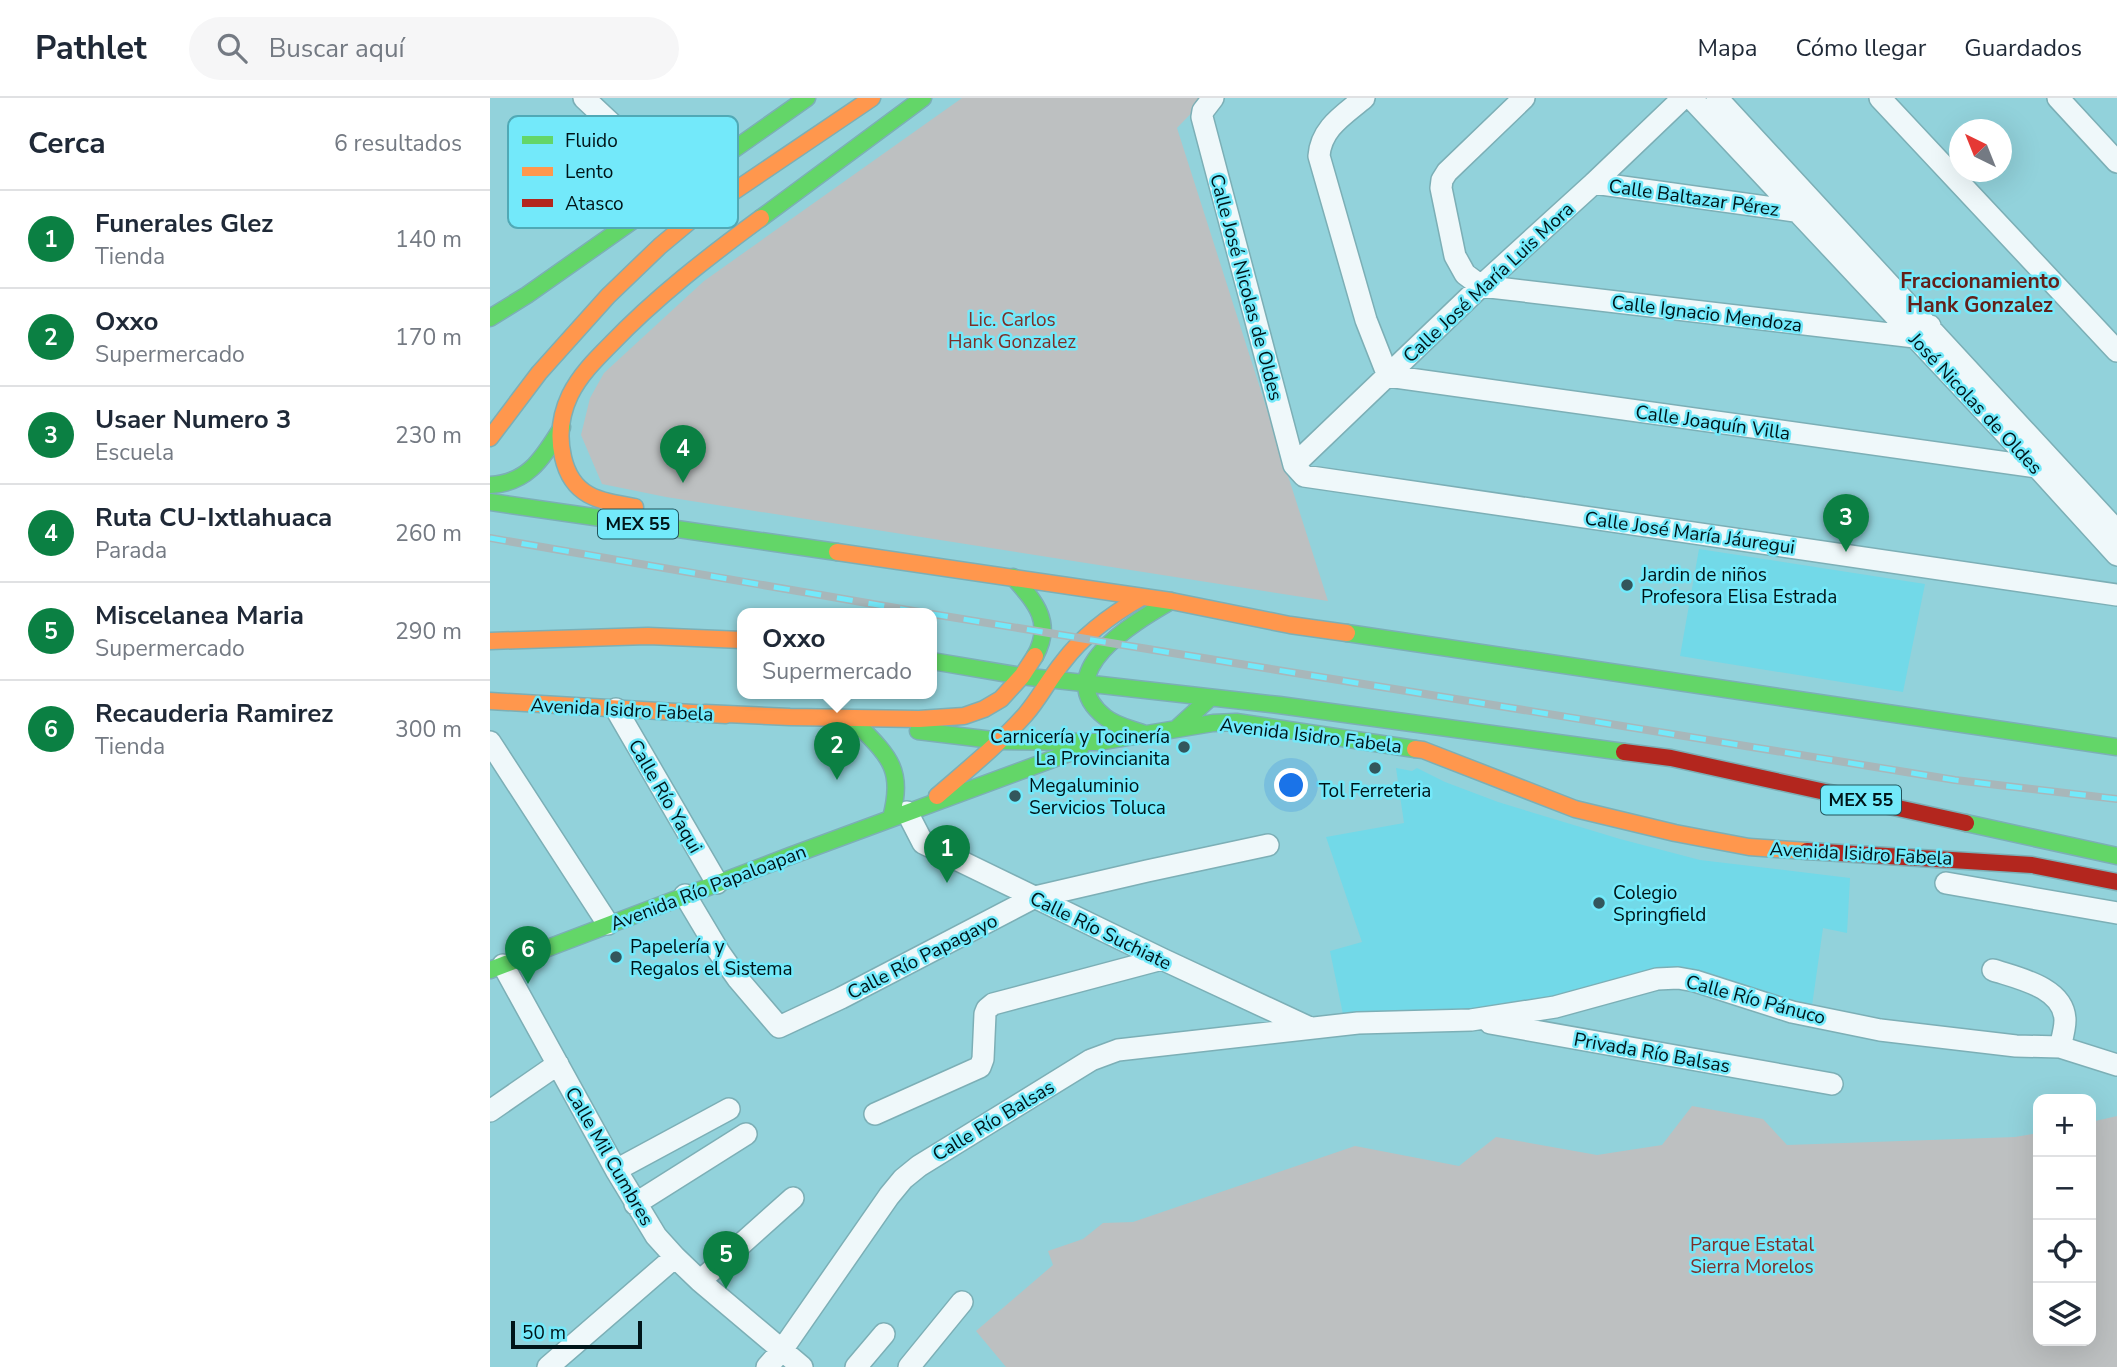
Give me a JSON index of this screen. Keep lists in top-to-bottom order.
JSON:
{
  "streets": {
    "main road": ["MEX 55", "Avenida Isidro Fabela", "Avenida Río Papaloapan"],
    "street": [
      "Calle Baltazar Pérez",
      "Calle José María Luis Mora",
      "Calle José Nicolas de Oldes",
      "Calle Ignacio Mendoza",
      "José Nicolas de Oldes",
      "Calle Joaquín Villa",
      "Calle José María Jáuregui",
      "Calle Río Yaqui",
      "Calle Río Suchiate",
      "Calle Río Papagayo",
      "Calle Río Pánuco",
      "Privada Río Balsas",
      "Calle Río Balsas",
      "Calle Mil Cumbres"
    ]
  },
  "crossings": [
    ["Calle Baltazar Pérez", "Calle José María Luis Mora"],
    ["Calle Baltazar Pérez", "José Nicolas de Oldes"],
    ["Calle José María Luis Mora", "Calle José Nicolas de Oldes"],
    ["Calle José María Luis Mora", "Calle Ignacio Mendoza"],
    ["Calle José María Luis Mora", "Calle Joaquín Villa"],
    ["Calle José María Luis Mora", "Calle José María Jáuregui"],
    ["Calle José Nicolas de Oldes", "Calle José María Jáuregui"],
    ["Calle Ignacio Mendoza", "José Nicolas de Oldes"],
    ["José Nicolas de Oldes", "Calle Joaquín Villa"],
    ["MEX 55", "Avenida Río Papaloapan"],
    ["Avenida Isidro Fabela", "Calle Río Yaqui"],
    ["Avenida Isidro Fabela", "Avenida Río Papaloapan"],
    ["Calle Río Yaqui", "Avenida Río Papaloapan"],
    ["Avenida Río Papaloapan", "Calle Río Suchiate"],
    ["Avenida Río Papaloapan", "Calle Río Papagayo"],
    ["Avenida Río Papaloapan", "Calle Mil Cumbres"],
    ["Calle Río Suchiate", "Calle Río Papagayo"],
    ["Calle Río Suchiate", "Calle Río Pánuco"],
    ["Calle Río Suchiate", "Calle Río Balsas"],
    ["Calle Río Pánuco", "Privada Río Balsas"],
    ["Calle Río Pánuco", "Calle Río Balsas"],
    ["Calle Río Balsas", "Calle Mil Cumbres"]
  ],
  "districts": ["Fraccionamiento Hank Gonzalez"],
  "parks": ["Lic. Carlos Hank Gonzalez", "Parque Estatal Sierra Morelos"],
  "places": [
    "Jardin de niños Profesora Elisa Estrada",
    "Carnicería y Tocinería La Provincianita",
    "Tol Ferreteria",
    "Megaluminio Servicios Toluca",
    "Colegio Springfield",
    "Papelería y Regalos el Sistema"
  ],
  "legend": ["Fluido", "Lento", "Atasco"],
  "scale_bar": "50 m",
  "north": "top left",
  "page": {
    "header": "Pathlet",
    "search": "Buscar aquí",
    "nav": ["Mapa", "Cómo llegar", "Guardados"],
    "heading": ["Cerca", "6 resultados"],
    "list": [
      {
        "mark": "1",
        "name": "Funerales Glez",
        "note": "Tienda",
        "value": "140 m"
      },
      {
        "mark": "2",
        "name": "Oxxo",
        "note": "Supermercado",
        "value": "170 m"
      },
      {
        "mark": "3",
        "name": "Usaer Numero 3",
        "note": "Escuela",
        "value": "230 m"
      },
      {
        "mark": "4",
        "name": "Ruta CU-Ixtlahuaca",
        "note": "Parada",
        "value": "260 m"
      },
      {
        "mark": "5",
        "name": "Miscelanea Maria",
        "note": "Supermercado",
        "value": "290 m"
      },
      {
        "mark": "6",
        "name": "Recauderia Ramirez",
        "note": "Tienda",
        "value": "300 m"
      }
    ],
    "pins": [
      "4",
      "3",
      "2",
      "1",
      "6",
      "5"
    ],
    "popup": ["Oxxo", "Supermercado"],
    "map_buttons": ["+", "−"],
    "scale": "50 m"
  }
}
